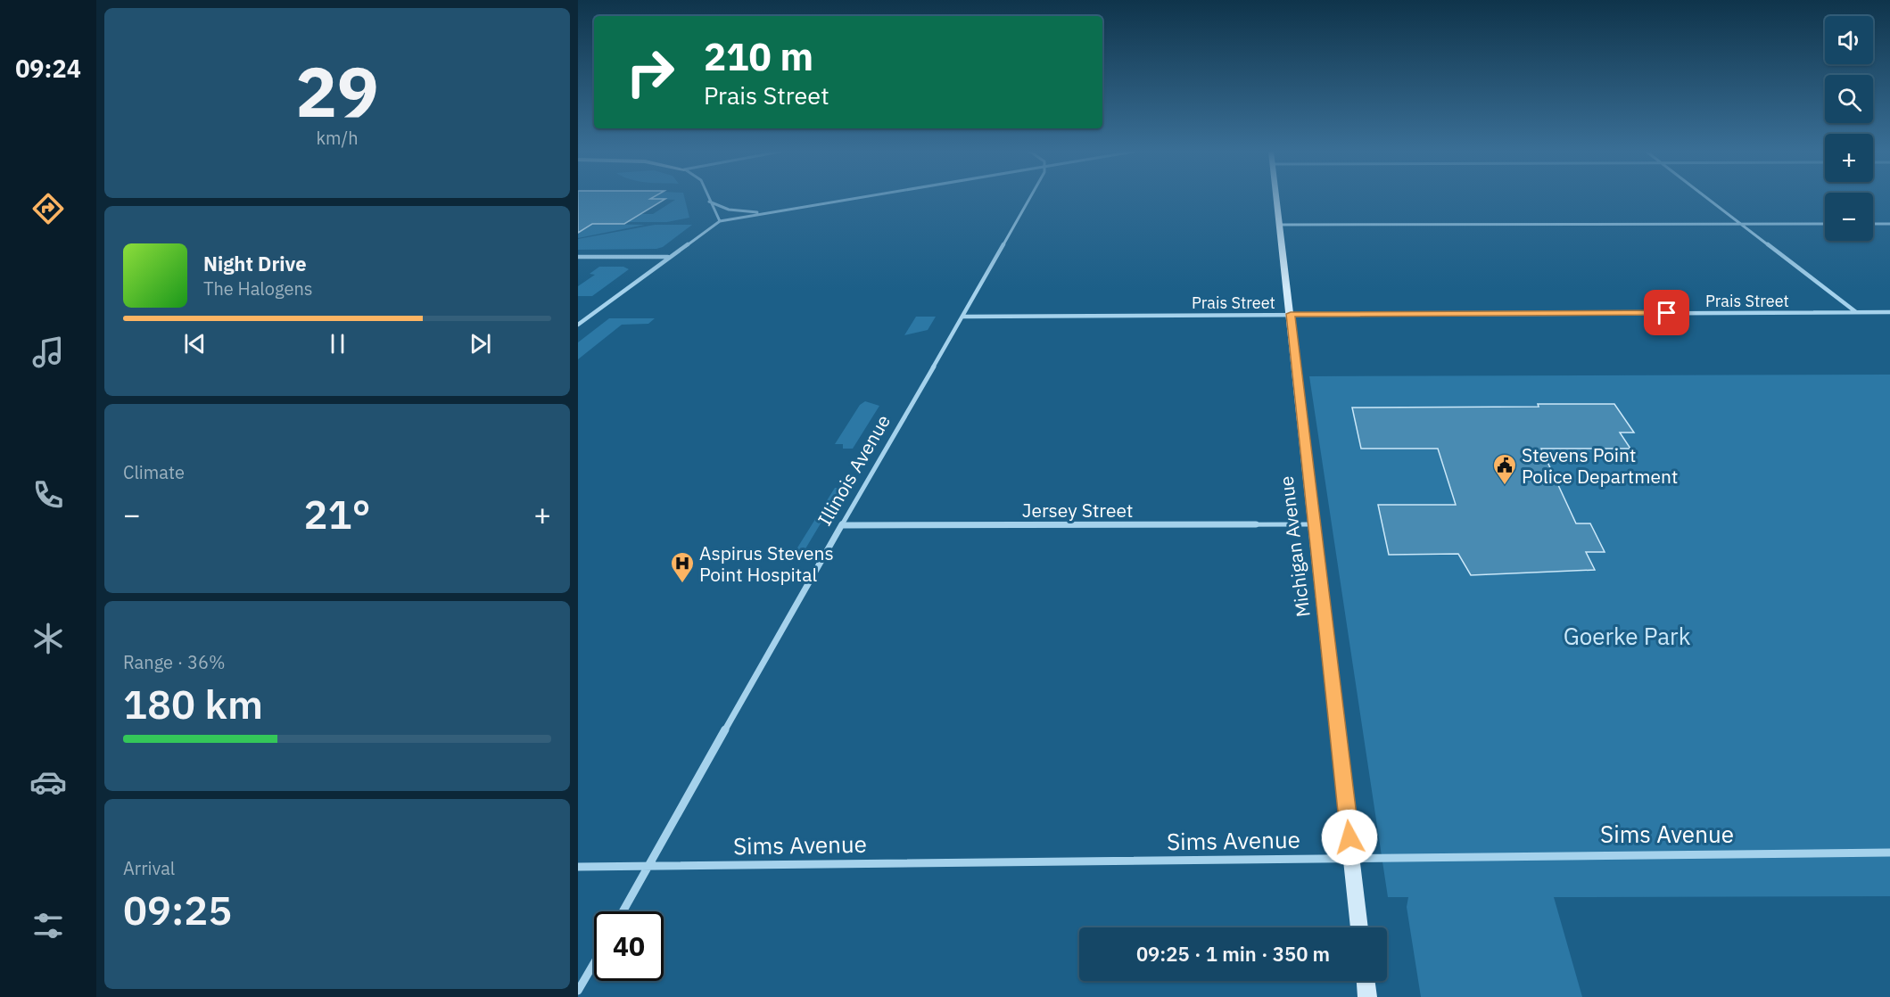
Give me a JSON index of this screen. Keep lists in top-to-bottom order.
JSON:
{
  "streets": {
    "street": [
      "Prais Street",
      "Illinois Avenue",
      "Jersey Street",
      "Michigan Avenue",
      "Sims Avenue"
    ]
  },
  "crossings": [
    ["Prais Street", "Illinois Avenue"],
    ["Prais Street", "Michigan Avenue"],
    ["Illinois Avenue", "Jersey Street"],
    ["Illinois Avenue", "Sims Avenue"],
    ["Jersey Street", "Michigan Avenue"],
    ["Michigan Avenue", "Sims Avenue"]
  ],
  "parks": ["Goerke Park"],
  "places": {
    "public building": ["Stevens Point Police Department"],
    "hospital": ["Aspirus Stevens Point Hospital"]
  },
  "page": {
    "tabs": "09:24",
    "tile": [
      ["29", "km/h"],
      "Climate",
      ["Range · 36%", "180 km"],
      ["Arrival", "09:25"]
    ],
    "map_buttons": ["+", "−"],
    "turn": ["210 m", "Prais Street"],
    "song": ["Night Drive", "The Halogens"],
    "heat": ["−", "21°", "+"],
    "limit": "40",
    "trip": "09:25 · 1 min · 350 m"
  }
}
